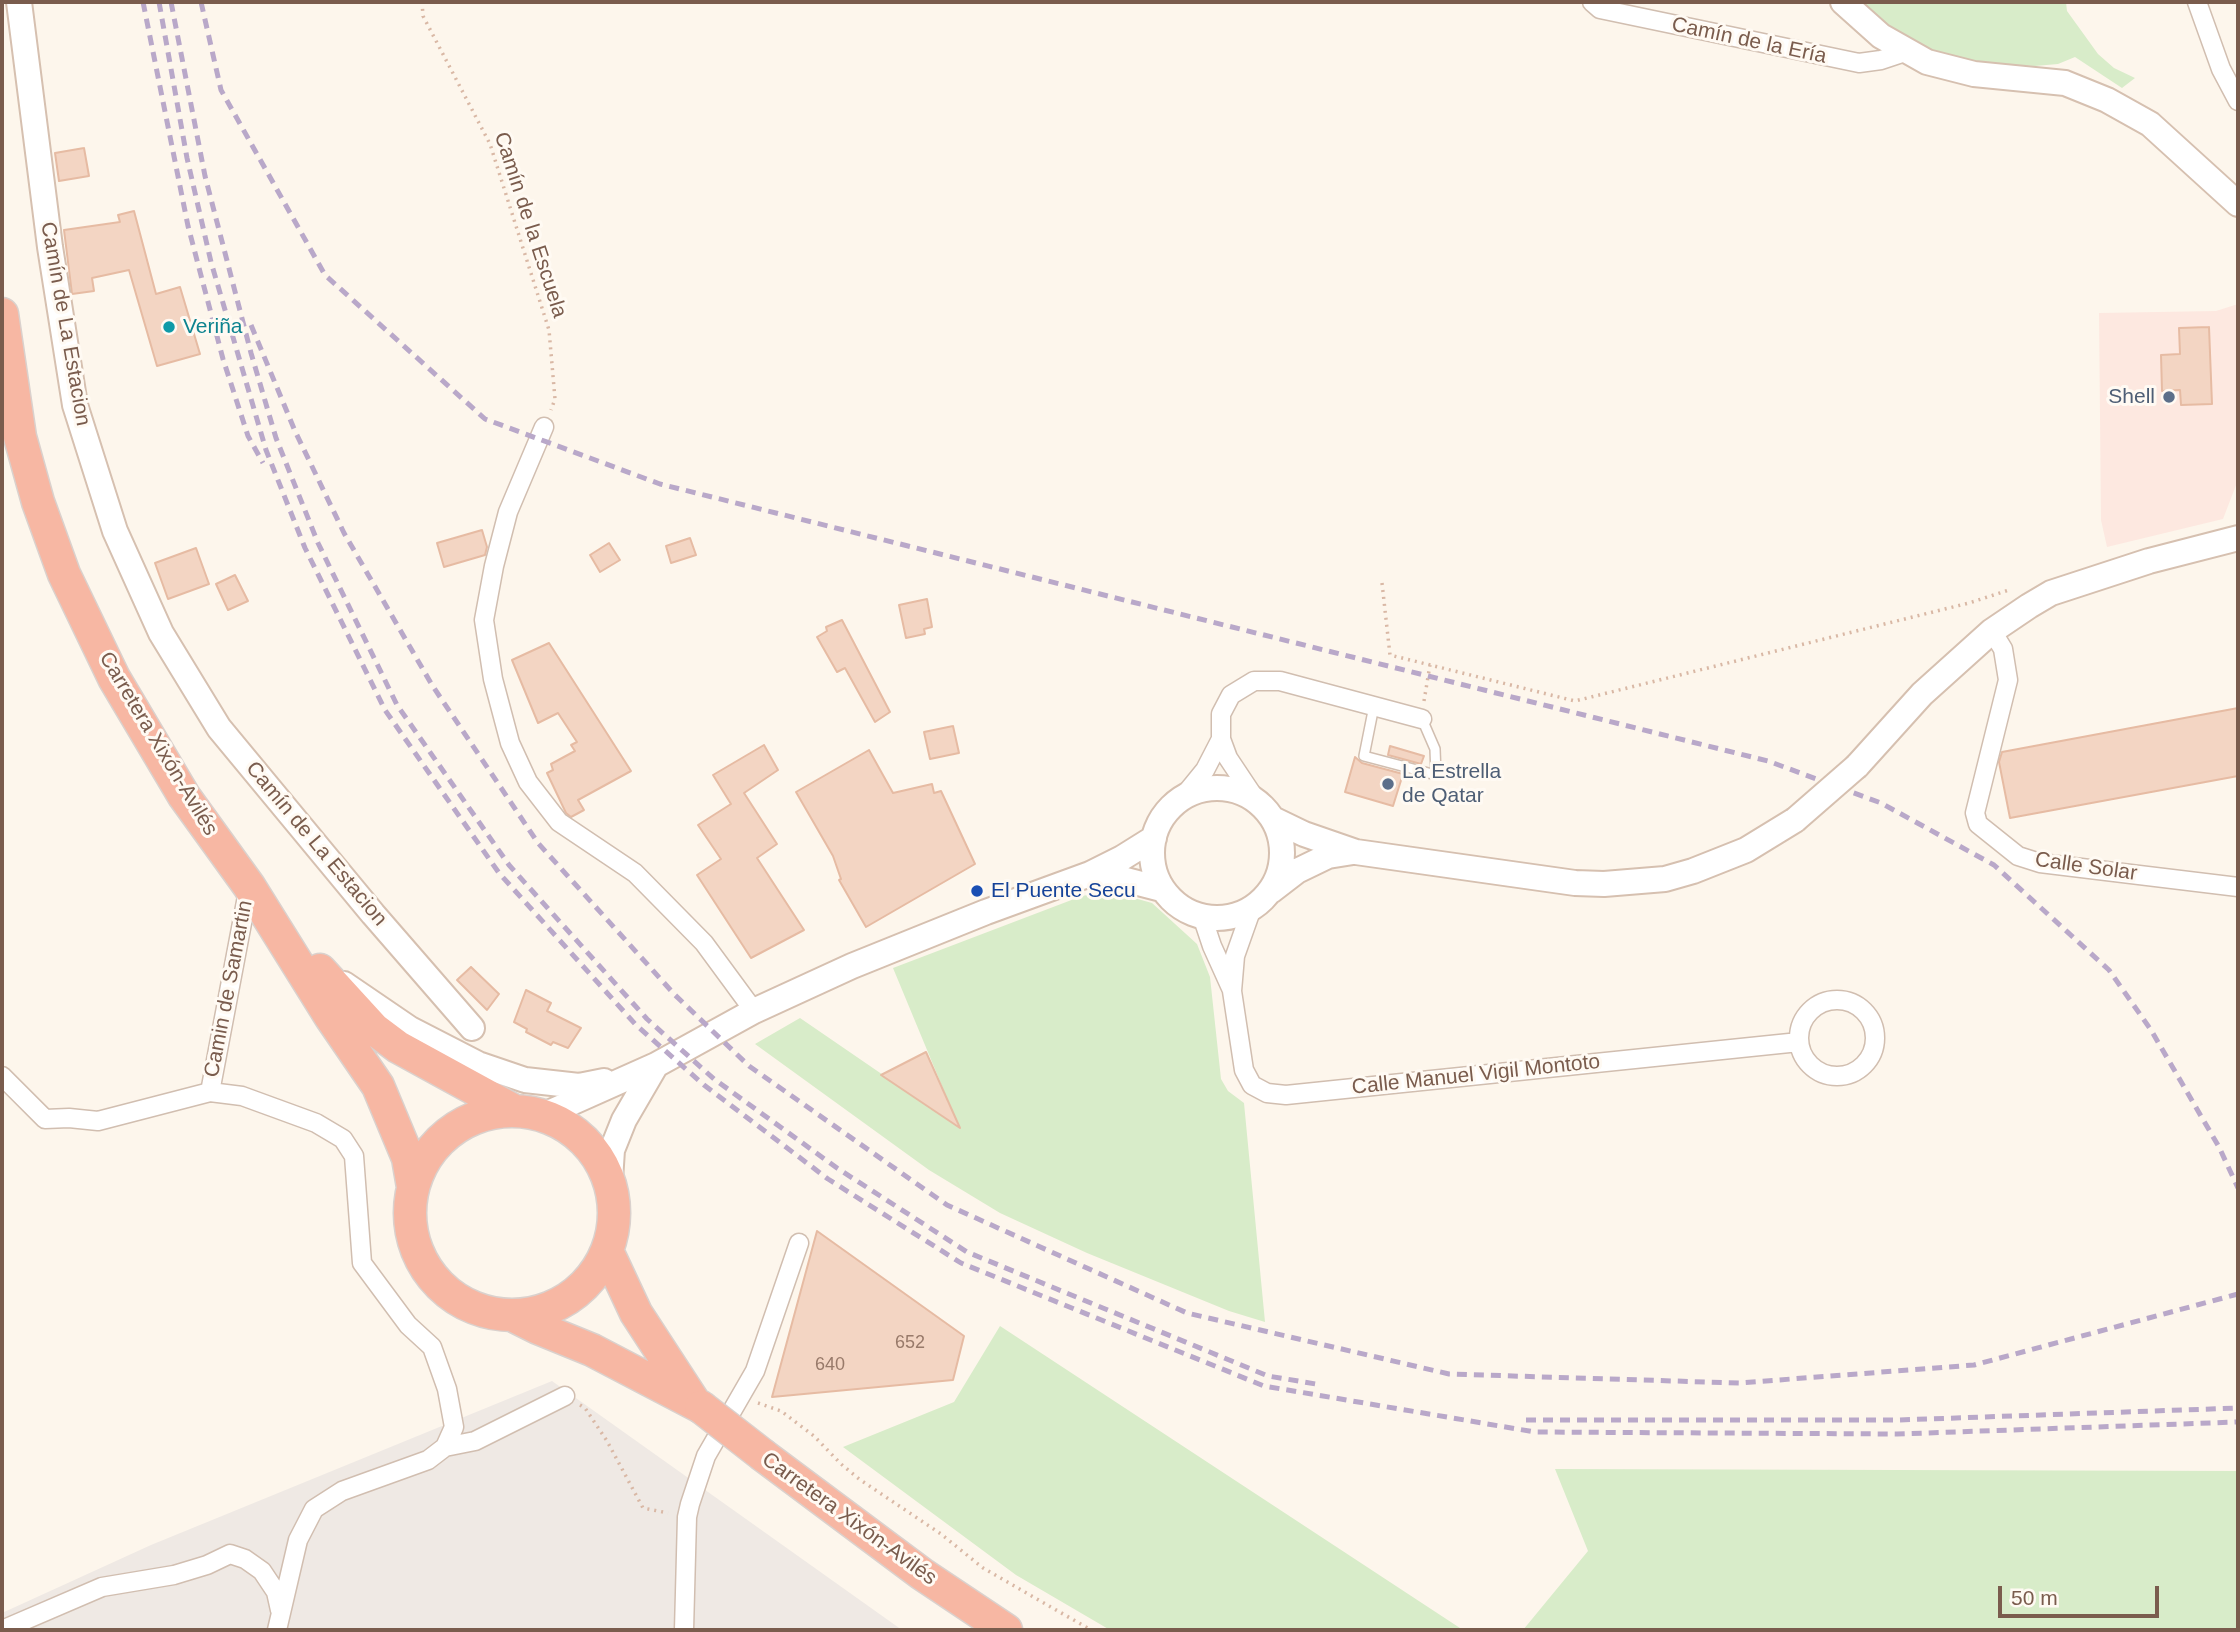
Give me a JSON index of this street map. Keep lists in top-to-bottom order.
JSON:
{
  "streets": {
    "highway": ["Carretera Xixón-Avilés"],
    "street": [
      "Camín de la Ería",
      "Camín de La Estacion",
      "Calle Solar",
      "Camin de Samartin",
      "Calle Manuel Vigil Montoto"
    ],
    "path": ["Camín de la Escuela"]
  },
  "crossings": [
    ["Carretera Xixón-Avilés", "Camin de Samartin"]
  ],
  "places": [
    "Veriña",
    "Shell",
    "La Estrella de Qatar",
    "El Puente Secu"
  ],
  "house_numbers": ["652", "640"],
  "scale_bar": "50 m"
}
